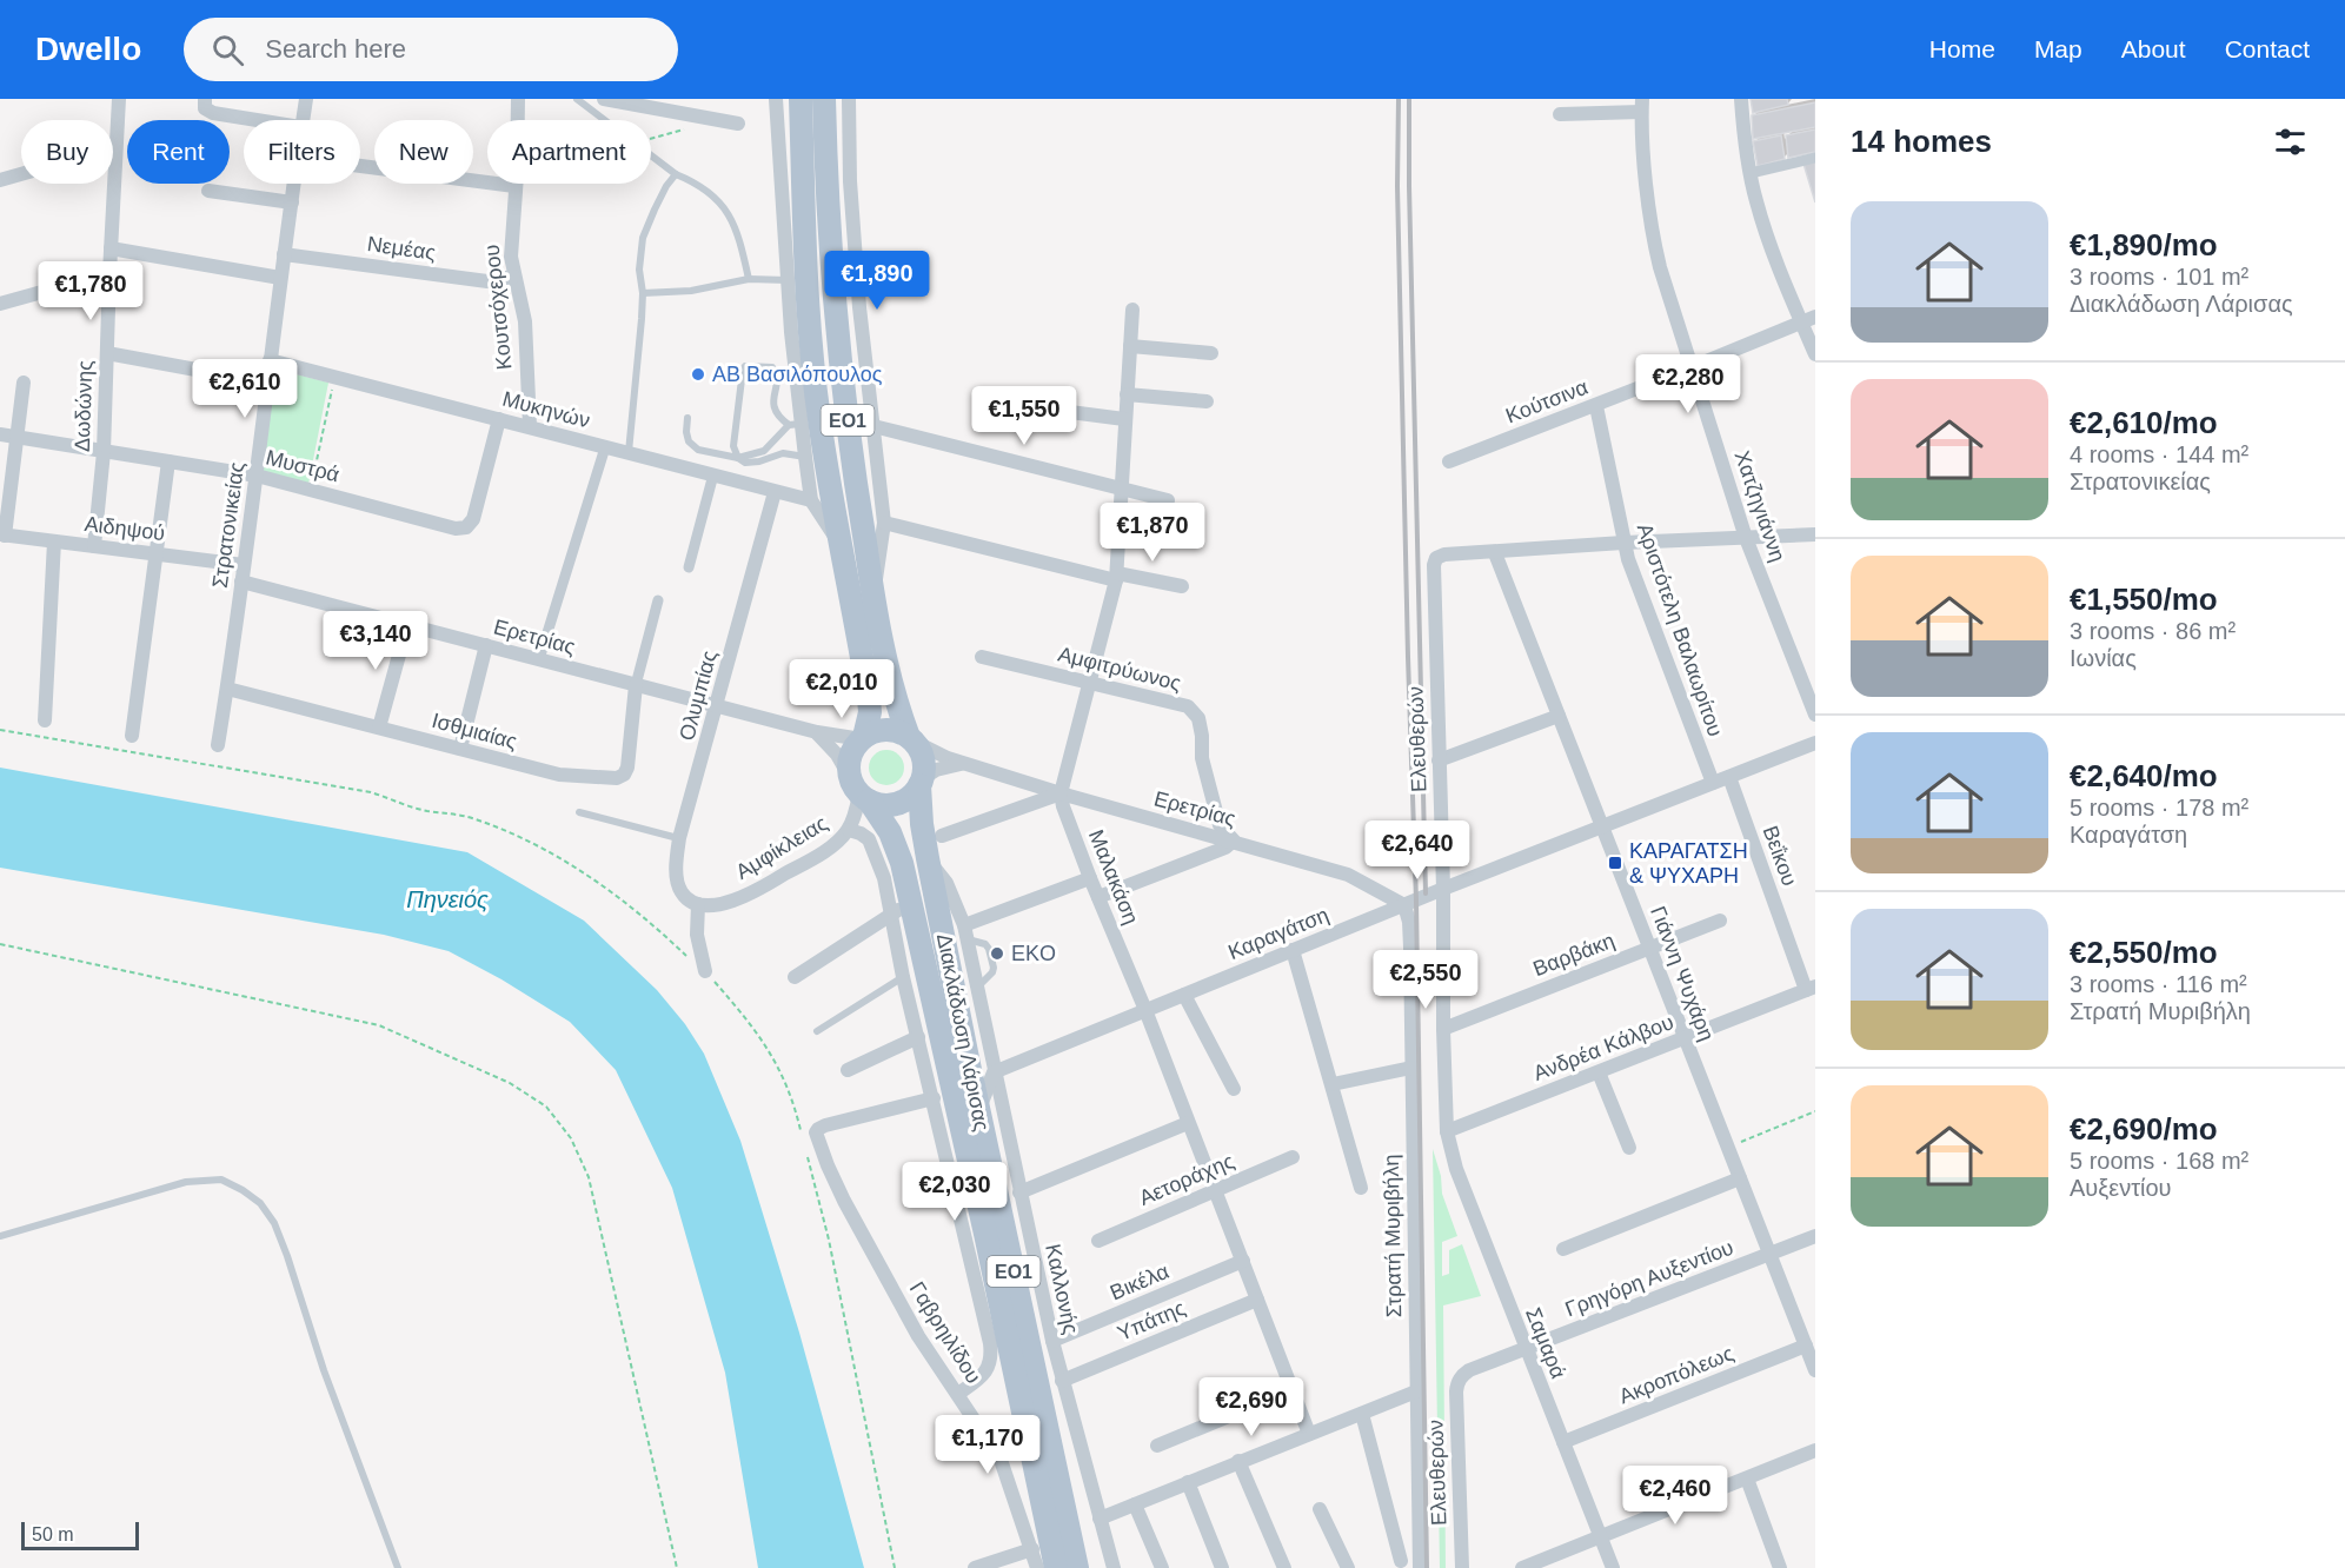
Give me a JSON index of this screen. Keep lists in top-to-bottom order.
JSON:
{
  "streets": {
    "main road": ["ΕΟ1", "Διακλάδωση Λάρισας"],
    "street": [
      "Νεμέας",
      "Κουτσόχερου",
      "Κούτσινα",
      "Δωδώνης",
      "Μυκηνών",
      "Μυστρά",
      "Χατζηγιάννη",
      "Στρατονικείας",
      "Αιδηψού",
      "Αριστότελη Βαλαωρίτου",
      "Ερετρίας",
      "Αμφιτρύωνος",
      "Ολυμπίας",
      "Ισθμιαίας",
      "Ελευθερών",
      "Αμφίκλειας",
      "Βεΐκου",
      "Μαλακάση",
      "Καραγάτση",
      "Βαρβάκη",
      "Γιάννη Ψυχάρη",
      "Ανδρέα Κάλβου",
      "Αετοράχης",
      "Στρατή Μυριβήλη",
      "Γρηγόρη Αυξεντίου",
      "Βικέλα",
      "Καλλoνής",
      "Υπάτης",
      "Γαβρηιλίδου",
      "Σαμαρά",
      "Ακροπόλεως"
    ]
  },
  "crossings": [
    ["Νεμέας", "Κουτσόχερου"],
    ["Νεμέας", "Στρατονικείας"],
    ["Κουτσόχερου", "Μυκηνών"],
    ["Κούτσινα", "Χατζηγιάννη"],
    ["Κούτσινα", "Αριστότελη Βαλαωρίτου"],
    ["Δωδώνης", "Μυστρά"],
    ["Δωδώνης", "Αιδηψού"],
    ["Μυκηνών", "Μυστρά"],
    ["Μυκηνών", "Στρατονικείας"],
    ["Μυκηνών", "Ολυμπίας"],
    ["ΕΟ1", "Ερετρίας"],
    ["ΕΟ1", "Αμφίκλειας"],
    ["ΕΟ1", "Διακλάδωση Λάρισας"],
    ["Μυστρά", "Στρατονικείας"],
    ["Στρατονικείας", "Αιδηψού"],
    ["Στρατονικείας", "Ερετρίας"],
    ["Στρατονικείας", "Ισθμιαίας"],
    ["Αριστότελη Βαλαωρίτου", "Καραγάτση"],
    ["Ερετρίας", "Αμφιτρύωνος"],
    ["Ερετρίας", "Ολυμπίας"],
    ["Ερετρίας", "Ισθμιαίας"],
    ["Ερετρίας", "Αμφίκλειας"],
    ["Ερετρίας", "Μαλακάση"],
    ["Ερετρίας", "Καραγάτση"],
    ["Ερετρίας", "Διακλάδωση Λάρισας"],
    ["Ερετρίας", "Στρατή Μυριβήλη"],
    ["Ολυμπίας", "Αμφίκλειας"],
    ["Ελευθερών", "Καραγάτση"],
    ["Ελευθερών", "Βαρβάκη"],
    ["Ελευθερών", "Γιάννη Ψυχάρη"],
    ["Ελευθερών", "Ανδρέα Κάλβου"],
    ["Ελευθερών", "Γρηγόρη Αυξεντίου"],
    ["Ελευθερών", "Σαμαρά"],
    ["Αμφίκλειας", "Διακλάδωση Λάρισας"],
    ["Βεΐκου", "Καραγάτση"],
    ["Βεΐκου", "Ανδρέα Κάλβου"],
    ["Μαλακάση", "Καραγάτση"],
    ["Μαλακάση", "Αετοράχης"],
    ["Μαλακάση", "Βικέλα"],
    ["Μαλακάση", "Υπάτης"],
    ["Καραγάτση", "Γιάννη Ψυχάρη"],
    ["Καραγάτση", "Στρατή Μυριβήλη"],
    ["Καραγάτση", "Καλλoνής"],
    ["Βαρβάκη", "Γιάννη Ψυχάρη"],
    ["Γιάννη Ψυχάρη", "Ανδρέα Κάλβου"],
    ["Γιάννη Ψυχάρη", "Γρηγόρη Αυξεντίου"],
    ["Γιάννη Ψυχάρη", "Ακροπόλεως"],
    ["Διακλάδωση Λάρισας", "Καλλoνής"],
    ["Ανδρέα Κάλβου", "Σαμαρά"],
    ["Γρηγόρη Αυξεντίου", "Σαμαρά"],
    ["Βικέλα", "Καλλoνής"],
    ["Καλλoνής", "Υπάτης"],
    ["Σαμαρά", "Ακροπόλεως"]
  ],
  "water": ["Πηνειός"],
  "places": {
    "other": ["ΑΒ Βασιλόπουλος", "EKO"],
    "transit": ["ΚΑΡΑΓΑΤΣΗ & ΨΥΧΑΡΗ"]
  },
  "scale_bar": "50 m",
  "page": {
    "header": "Dwello",
    "search": "Search here",
    "nav": [
      "Home",
      "Map",
      "About",
      "Contact"
    ],
    "heading": "14 homes",
    "chip": [
      "Buy",
      "Rent",
      "Filters",
      "New",
      "Apartment"
    ],
    "list": [
      {
        "name": "€1,890/mo",
        "note": "3 rooms · 101 m² · Διακλάδωση Λάρισας"
      },
      {
        "name": "€2,610/mo",
        "note": "4 rooms · 144 m² · Στρατονικείας"
      },
      {
        "name": "€1,550/mo",
        "note": "3 rooms · 86 m² · Ιωνίας"
      },
      {
        "name": "€2,640/mo",
        "note": "5 rooms · 178 m² · Καραγάτση"
      },
      {
        "name": "€2,550/mo",
        "note": "3 rooms · 116 m² · Στρατή Μυριβήλη"
      },
      {
        "name": "€2,690/mo",
        "note": "5 rooms · 168 m² · Αυξεντίου"
      }
    ],
    "price": [
      "€1,890",
      "€1,780",
      "€2,280",
      "€2,610",
      "€1,550",
      "€1,870",
      "€3,140",
      "€2,010",
      "€2,640",
      "€2,550",
      "€2,030",
      "€2,690",
      "€1,170",
      "€2,460"
    ],
    "scale": "50 m"
  }
}
